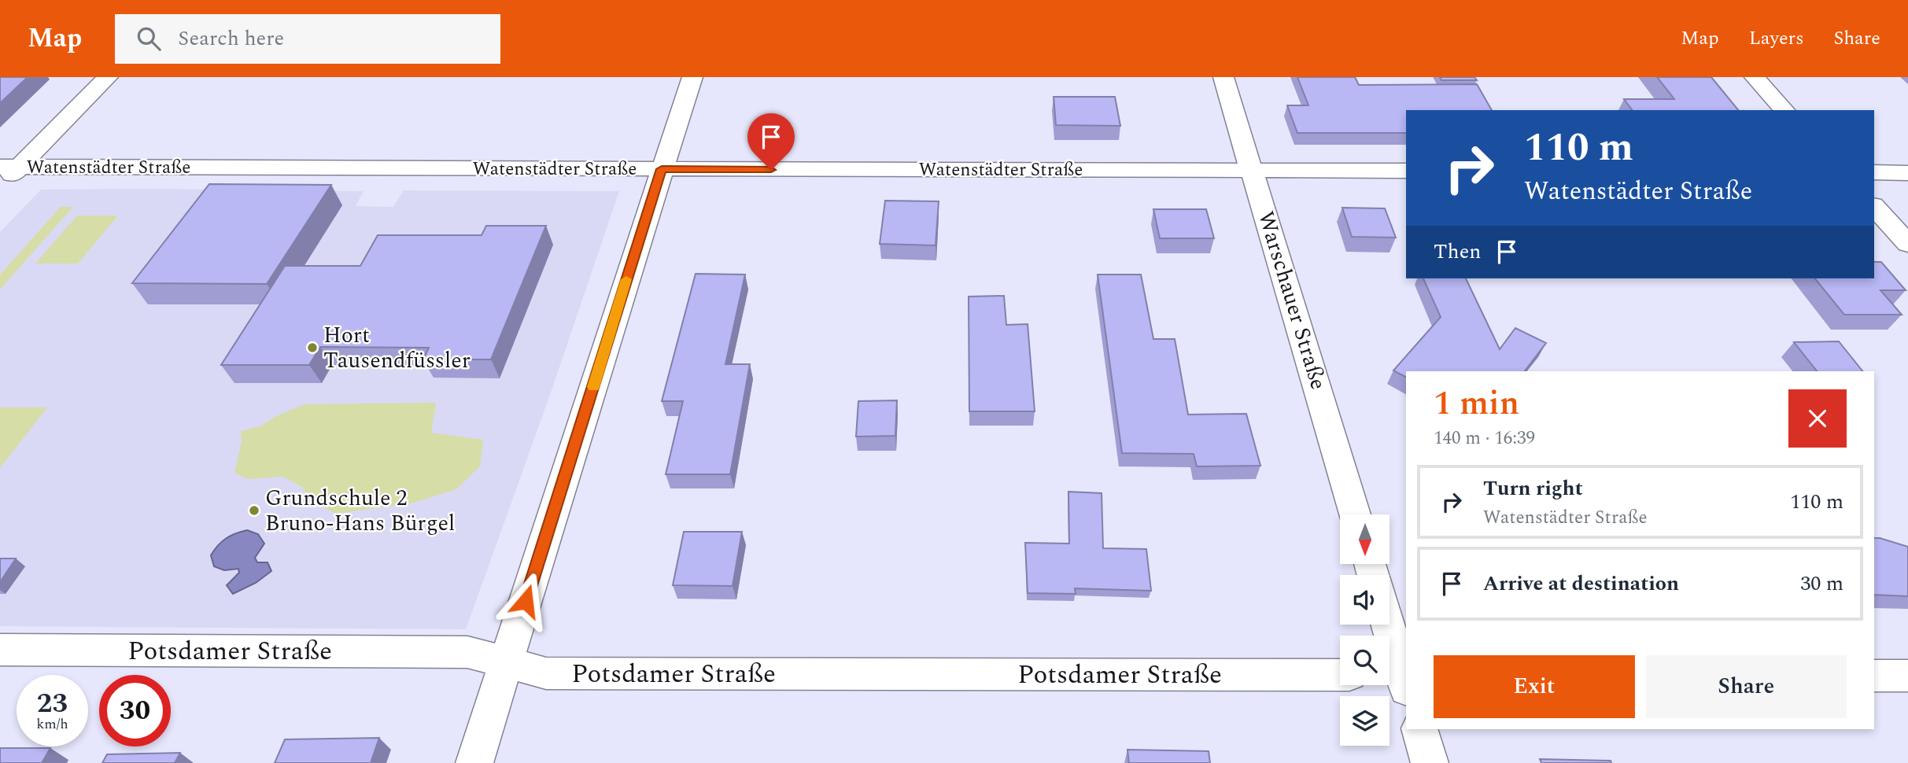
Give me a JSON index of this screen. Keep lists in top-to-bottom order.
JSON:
{
  "streets": {
    "street": ["Watenstädter Straße", "Warschauer Straße", "Potsdamer Straße"]
  },
  "crossings": [
    ["Watenstädter Straße", "Warschauer Straße"]
  ],
  "places": ["Hort Tausendfüssler", "Grundschule 2 Bruno-Hans Bürgel"],
  "north": "bottom",
  "page": {
    "header": "Map",
    "search": "Search here",
    "nav": ["Map", "Layers", "Share"],
    "turn": ["110 m", "Watenstädter Straße"],
    "then": "Then",
    "heading": ["1 min", "140 m · 16:39"],
    "list": [
      {
        "name": "Turn right",
        "note": "Watenstädter Straße",
        "value": "110 m"
      },
      {
        "name": "Arrive at destination",
        "value": "30 m"
      }
    ],
    "buttons": ["Exit", "Share"],
    "speed": "23 km/h",
    "limit": "30"
  }
}
